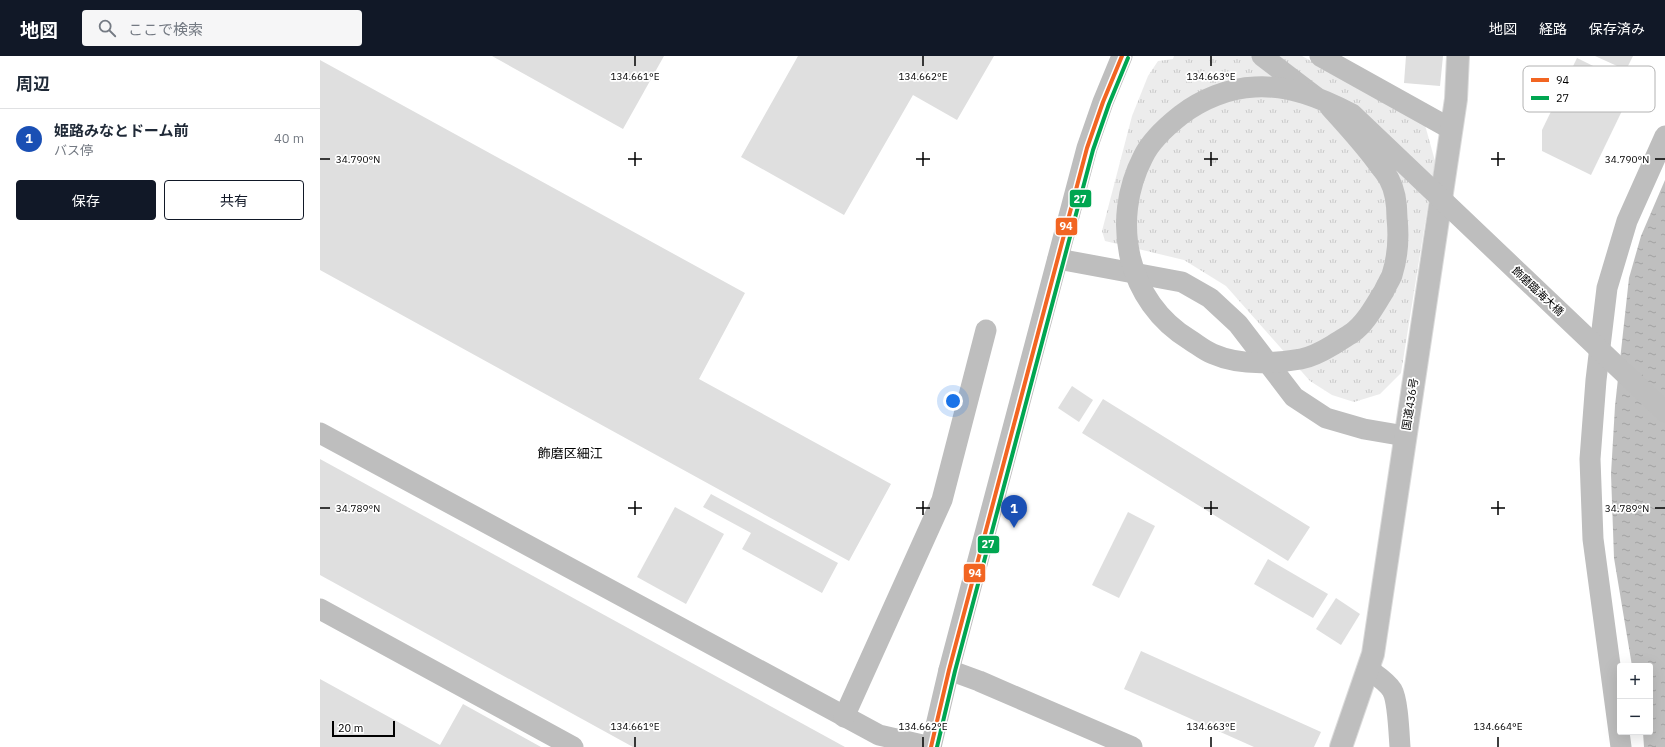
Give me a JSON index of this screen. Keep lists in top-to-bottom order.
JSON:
{
  "streets": {
    "highway": ["国道436号"],
    "street": ["飾磨臨海大橋"]
  },
  "districts": ["飾磨区細江"],
  "lines": ["transit line 94", "transit line 27"],
  "legend": ["94", "27"],
  "scale_bar": "20 m",
  "page": {
    "header": "地図",
    "search": "ここで検索",
    "nav": ["地図", "経路", "保存済み"],
    "heading": "周辺",
    "list": [
      {
        "mark": "1",
        "name": "姫路みなとドーム前",
        "note": "バス停",
        "value": "40 m"
      }
    ],
    "buttons": ["保存", "共有"],
    "pins": "1",
    "map_buttons": ["+", "−"],
    "scale": "20 m"
  },
  "coordinates": [
    "134.661°E",
    "134.662°E",
    "134.663°E",
    "34.790°N",
    "34.789°N",
    "134.664°E"
  ]
}
